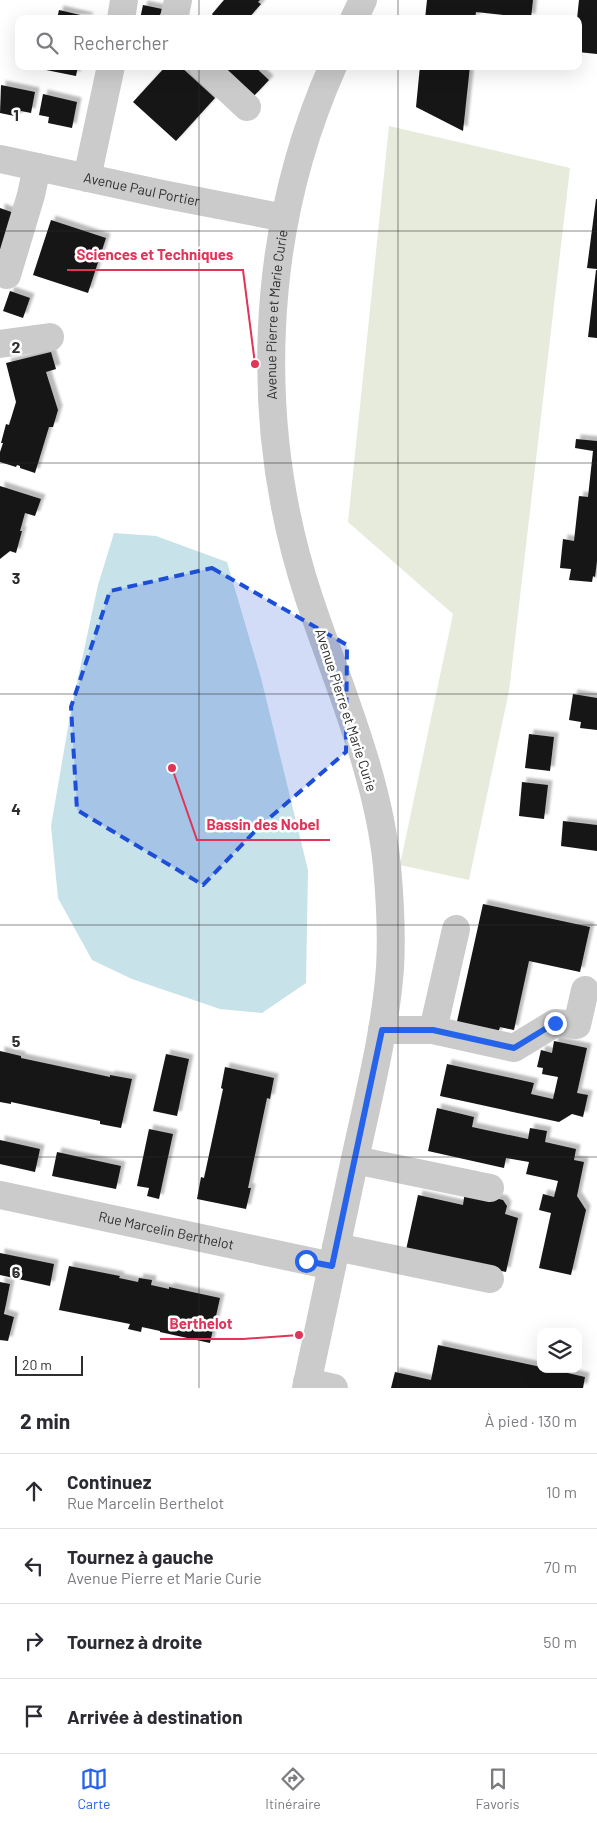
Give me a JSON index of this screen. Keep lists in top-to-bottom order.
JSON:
{
  "streets": {
    "street": ["Avenue Paul Portier", "Avenue Pierre et Marie Curie", "Rue Marcelin Berthelot"]
  },
  "crossings": [
    ["Avenue Paul Portier", "Avenue Pierre et Marie Curie"],
    ["Avenue Pierre et Marie Curie", "Rue Marcelin Berthelot"]
  ],
  "places": ["Sciences et Techniques", "Bassin des Nobel", "Berthelot"],
  "scale_bar": "20 m",
  "page": {
    "search": "Rechercher",
    "scale": "20 m",
    "heading": ["2 min", "À pied · 130 m"],
    "list": [
      ["Continuez", "Rue Marcelin Berthelot", "10 m"],
      ["Tournez à gauche", "Avenue Pierre et Marie Curie", "70 m"],
      ["Tournez à droite", "50 m"],
      "Arrivée à destination"
    ],
    "nav": ["Carte", "Itinéraire", "Favoris"]
  },
  "grid": {
    "rows": [
      "1",
      "2",
      "3",
      "4",
      "5",
      "6"
    ]
  }
}
